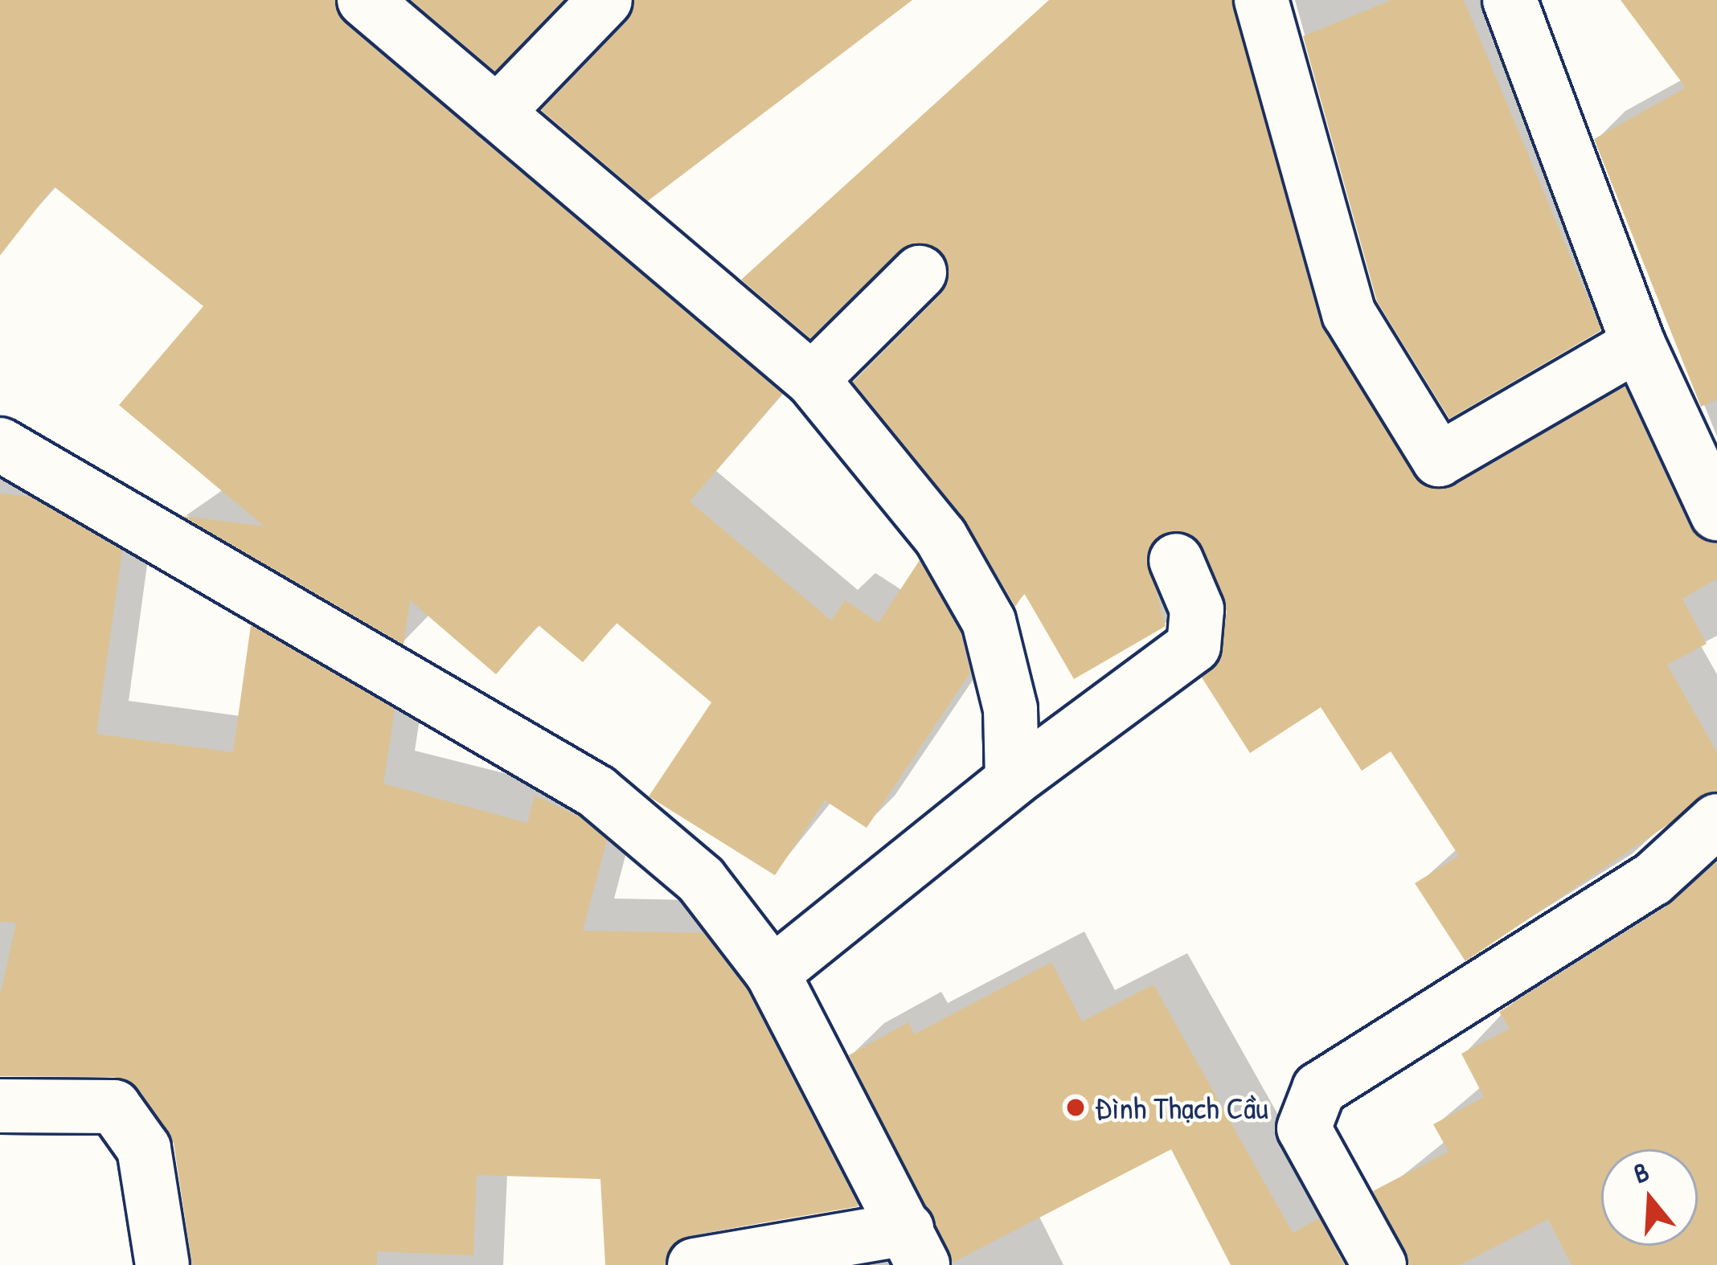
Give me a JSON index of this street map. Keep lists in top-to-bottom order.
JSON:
{
  "places": ["Đình Thạch Cầu"],
  "north": "top"
}
